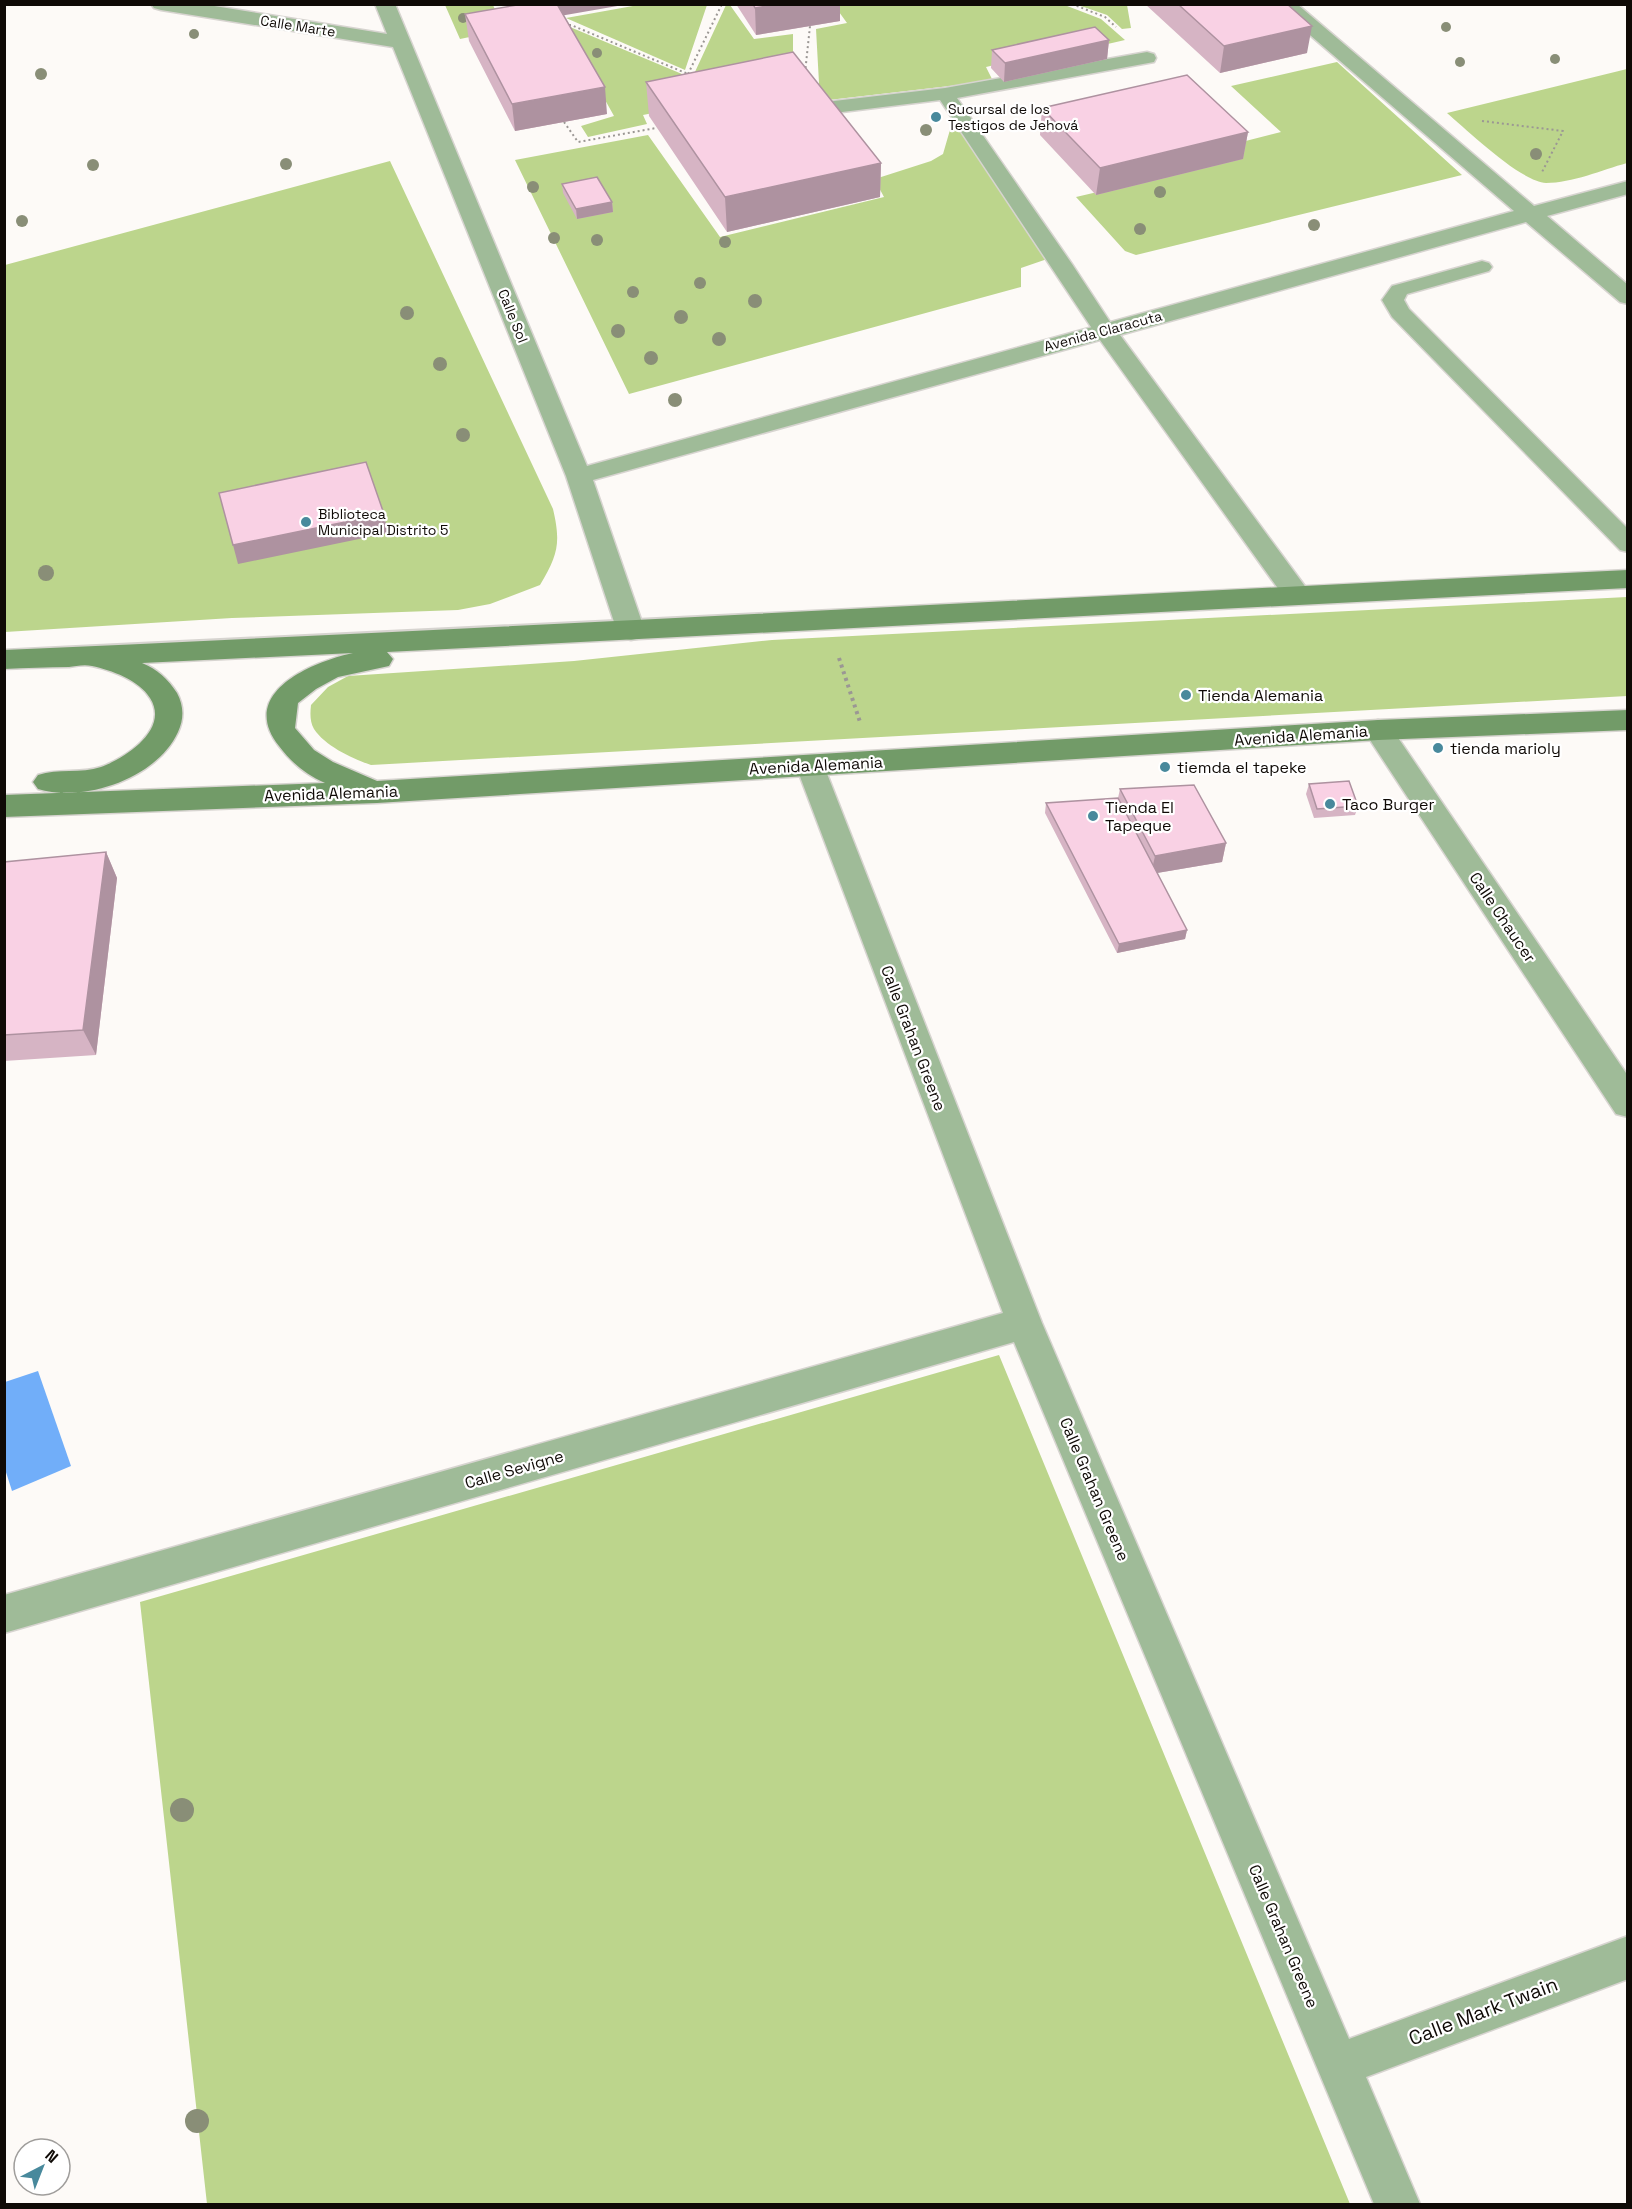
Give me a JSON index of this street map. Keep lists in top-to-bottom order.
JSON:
{
  "streets": {
    "main road": ["Avenida Alemania"],
    "street": [
      "Calle Marte",
      "Calle Sol",
      "Avenida Claracuta",
      "Calle Chaucer",
      "Calle Grahan Greene",
      "Calle Sevigne",
      "Calle Mark Twain"
    ]
  },
  "crossings": [
    ["Calle Marte", "Calle Sol"],
    ["Calle Sol", "Avenida Claracuta"],
    ["Avenida Alemania", "Calle Chaucer"],
    ["Avenida Alemania", "Calle Grahan Greene"],
    ["Calle Grahan Greene", "Calle Sevigne"],
    ["Calle Grahan Greene", "Calle Mark Twain"]
  ],
  "places": [
    "Sucursal de los Testigos de Jehová",
    "Biblioteca Municipal Distrito 5",
    "Tienda Alemania",
    "tienda marioly",
    "tiemda el tapeke",
    "Taco Burger",
    "Tienda El Tapeque"
  ],
  "north": "top right"
}
